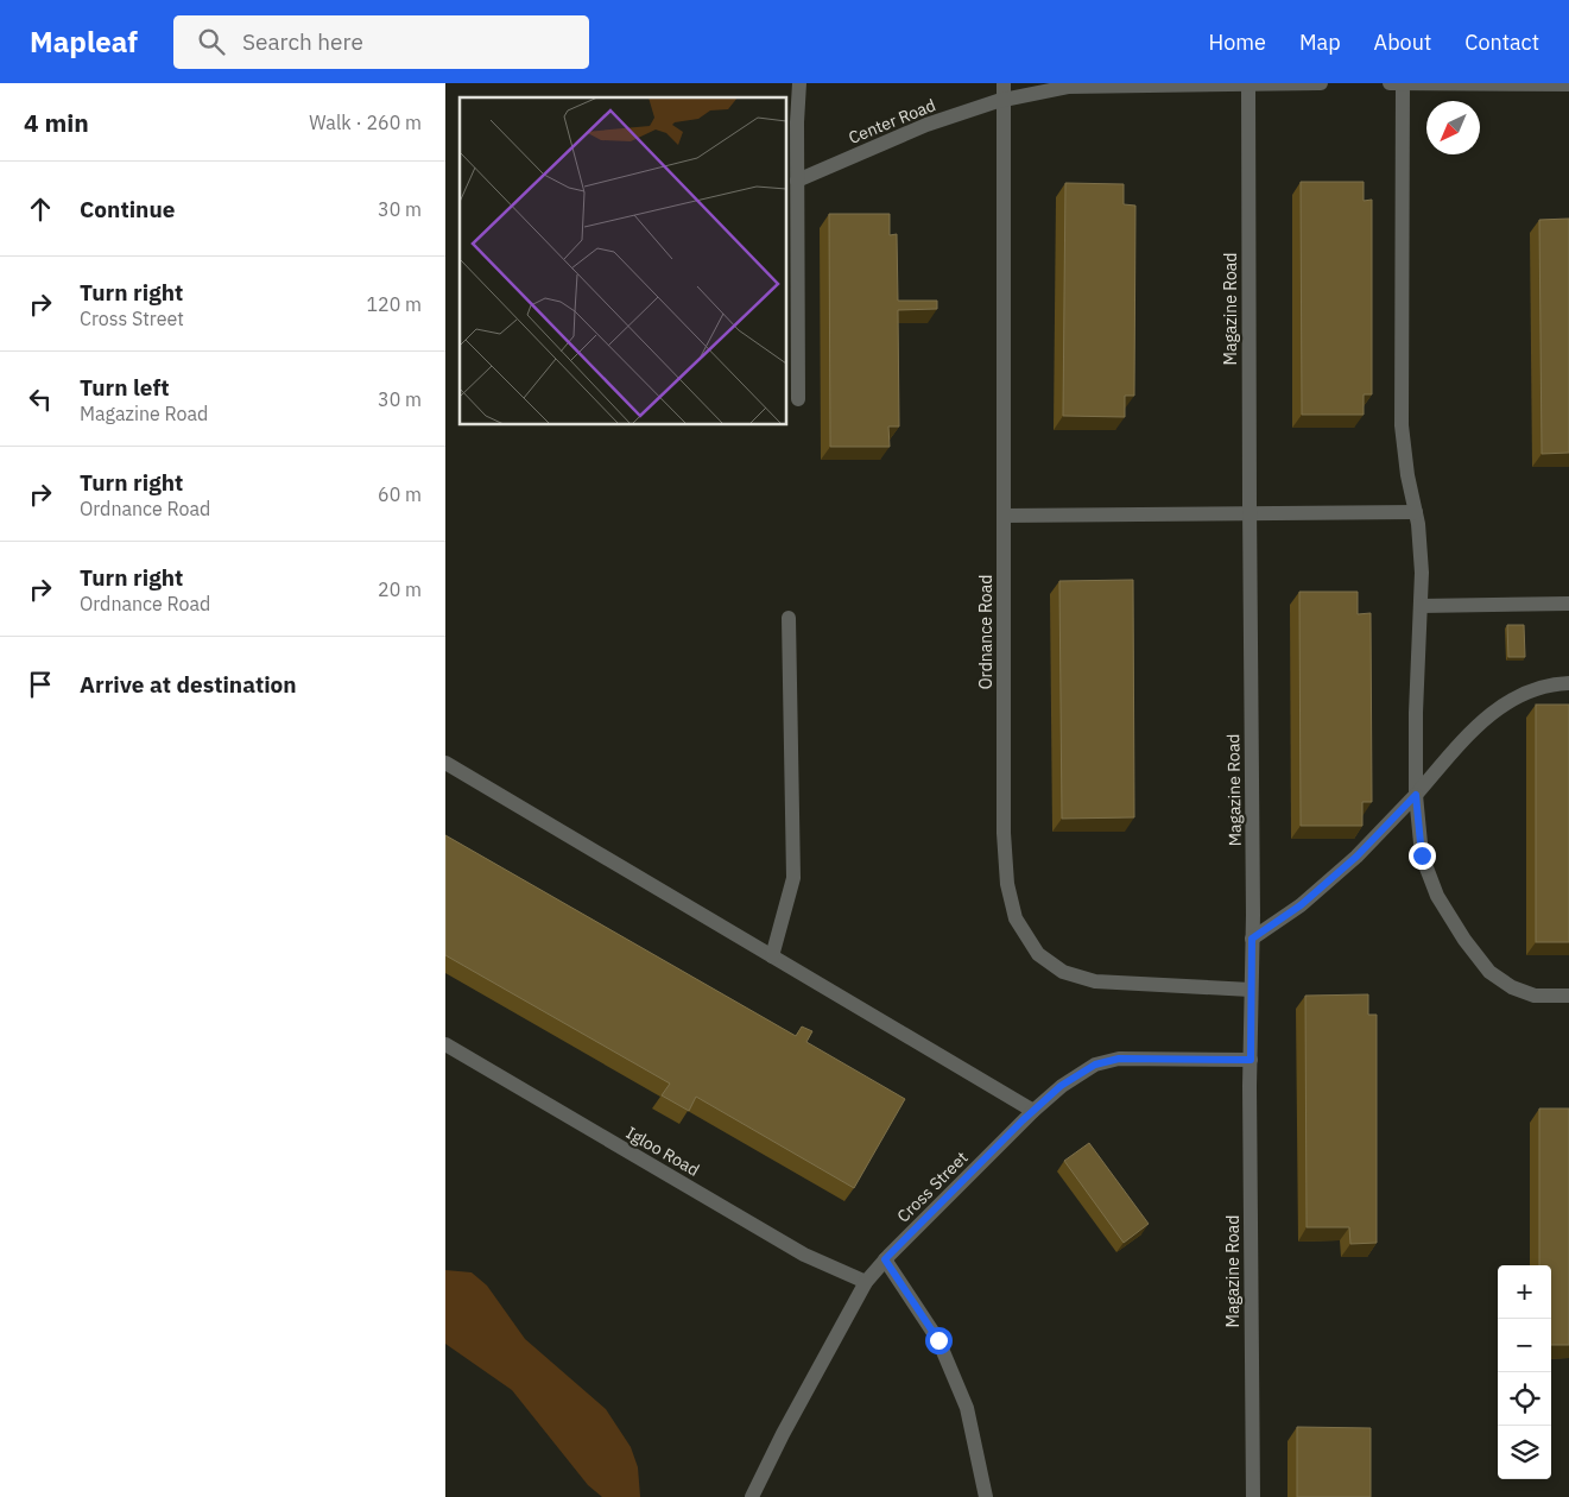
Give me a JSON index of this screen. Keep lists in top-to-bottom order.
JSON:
{
  "streets": {
    "street": [
      "Center Road",
      "Magazine Road",
      "Ordnance Road",
      "Igloo Road",
      "Cross Street"
    ]
  },
  "crossings": [
    ["Center Road", "Magazine Road"],
    ["Center Road", "Ordnance Road"],
    ["Magazine Road", "Ordnance Road"],
    ["Magazine Road", "Cross Street"],
    ["Igloo Road", "Cross Street"]
  ],
  "north": "bottom left",
  "page": {
    "header": "Mapleaf",
    "search": "Search here",
    "nav": [
      "Home",
      "Map",
      "About",
      "Contact"
    ],
    "heading": ["4 min", "Walk · 260 m"],
    "list": [
      ["Continue", "30 m"],
      ["Turn right", "Cross Street", "120 m"],
      ["Turn left", "Magazine Road", "30 m"],
      ["Turn right", "Ordnance Road", "60 m"],
      ["Turn right", "Ordnance Road", "20 m"],
      "Arrive at destination"
    ],
    "map_buttons": ["+", "−"]
  }
}
